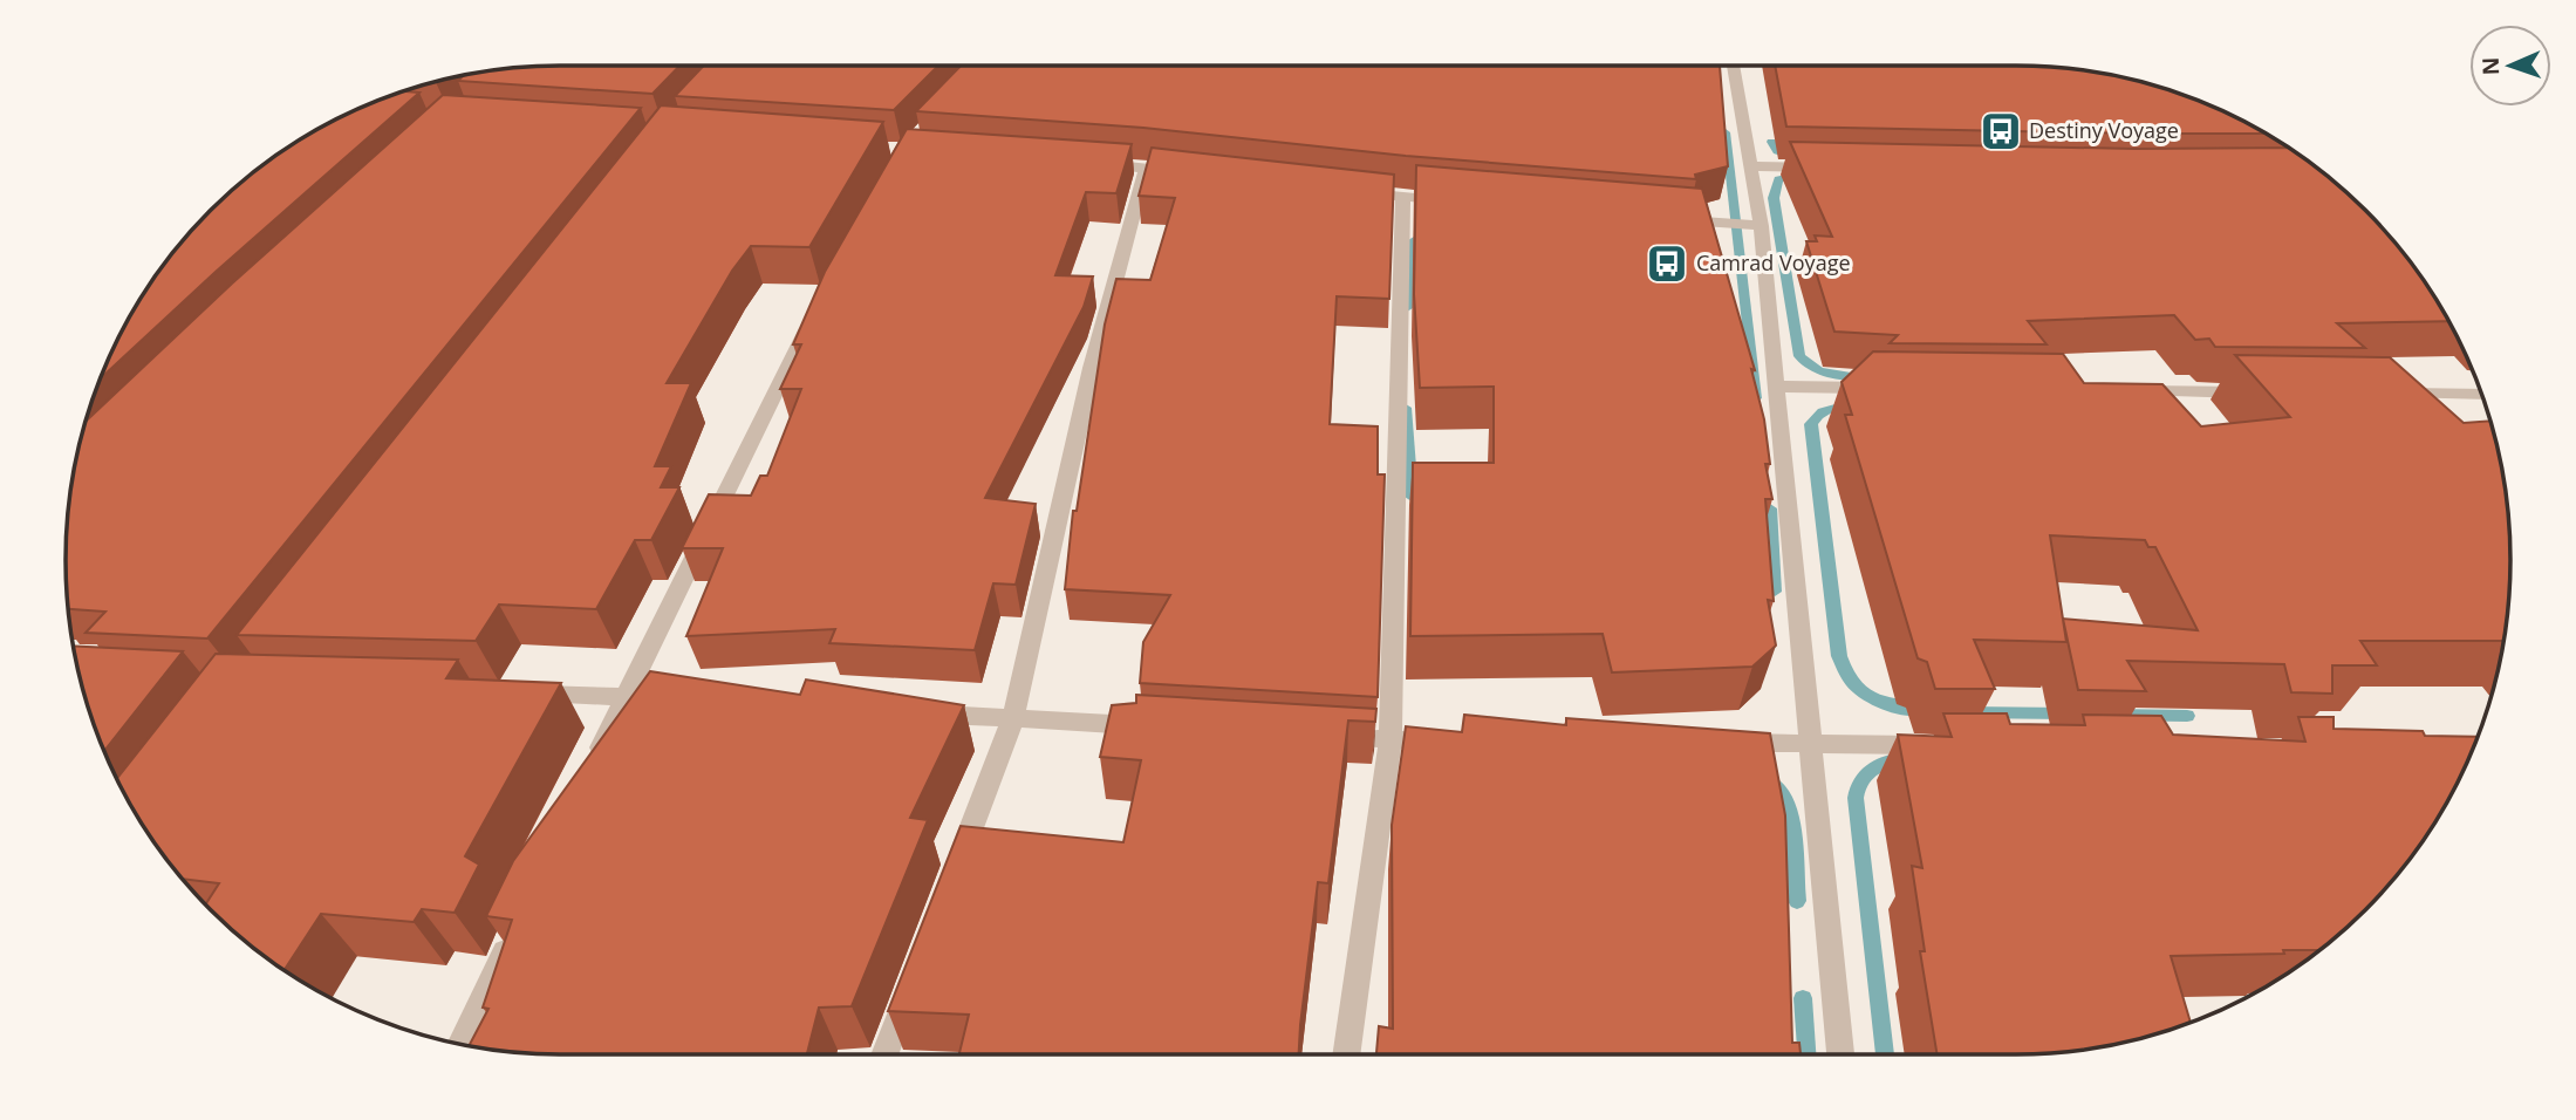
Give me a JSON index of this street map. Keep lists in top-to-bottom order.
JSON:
{
  "places": {
    "bus stop": ["Destiny Voyage", "Camrad Voyage"]
  },
  "north": "left"
}
